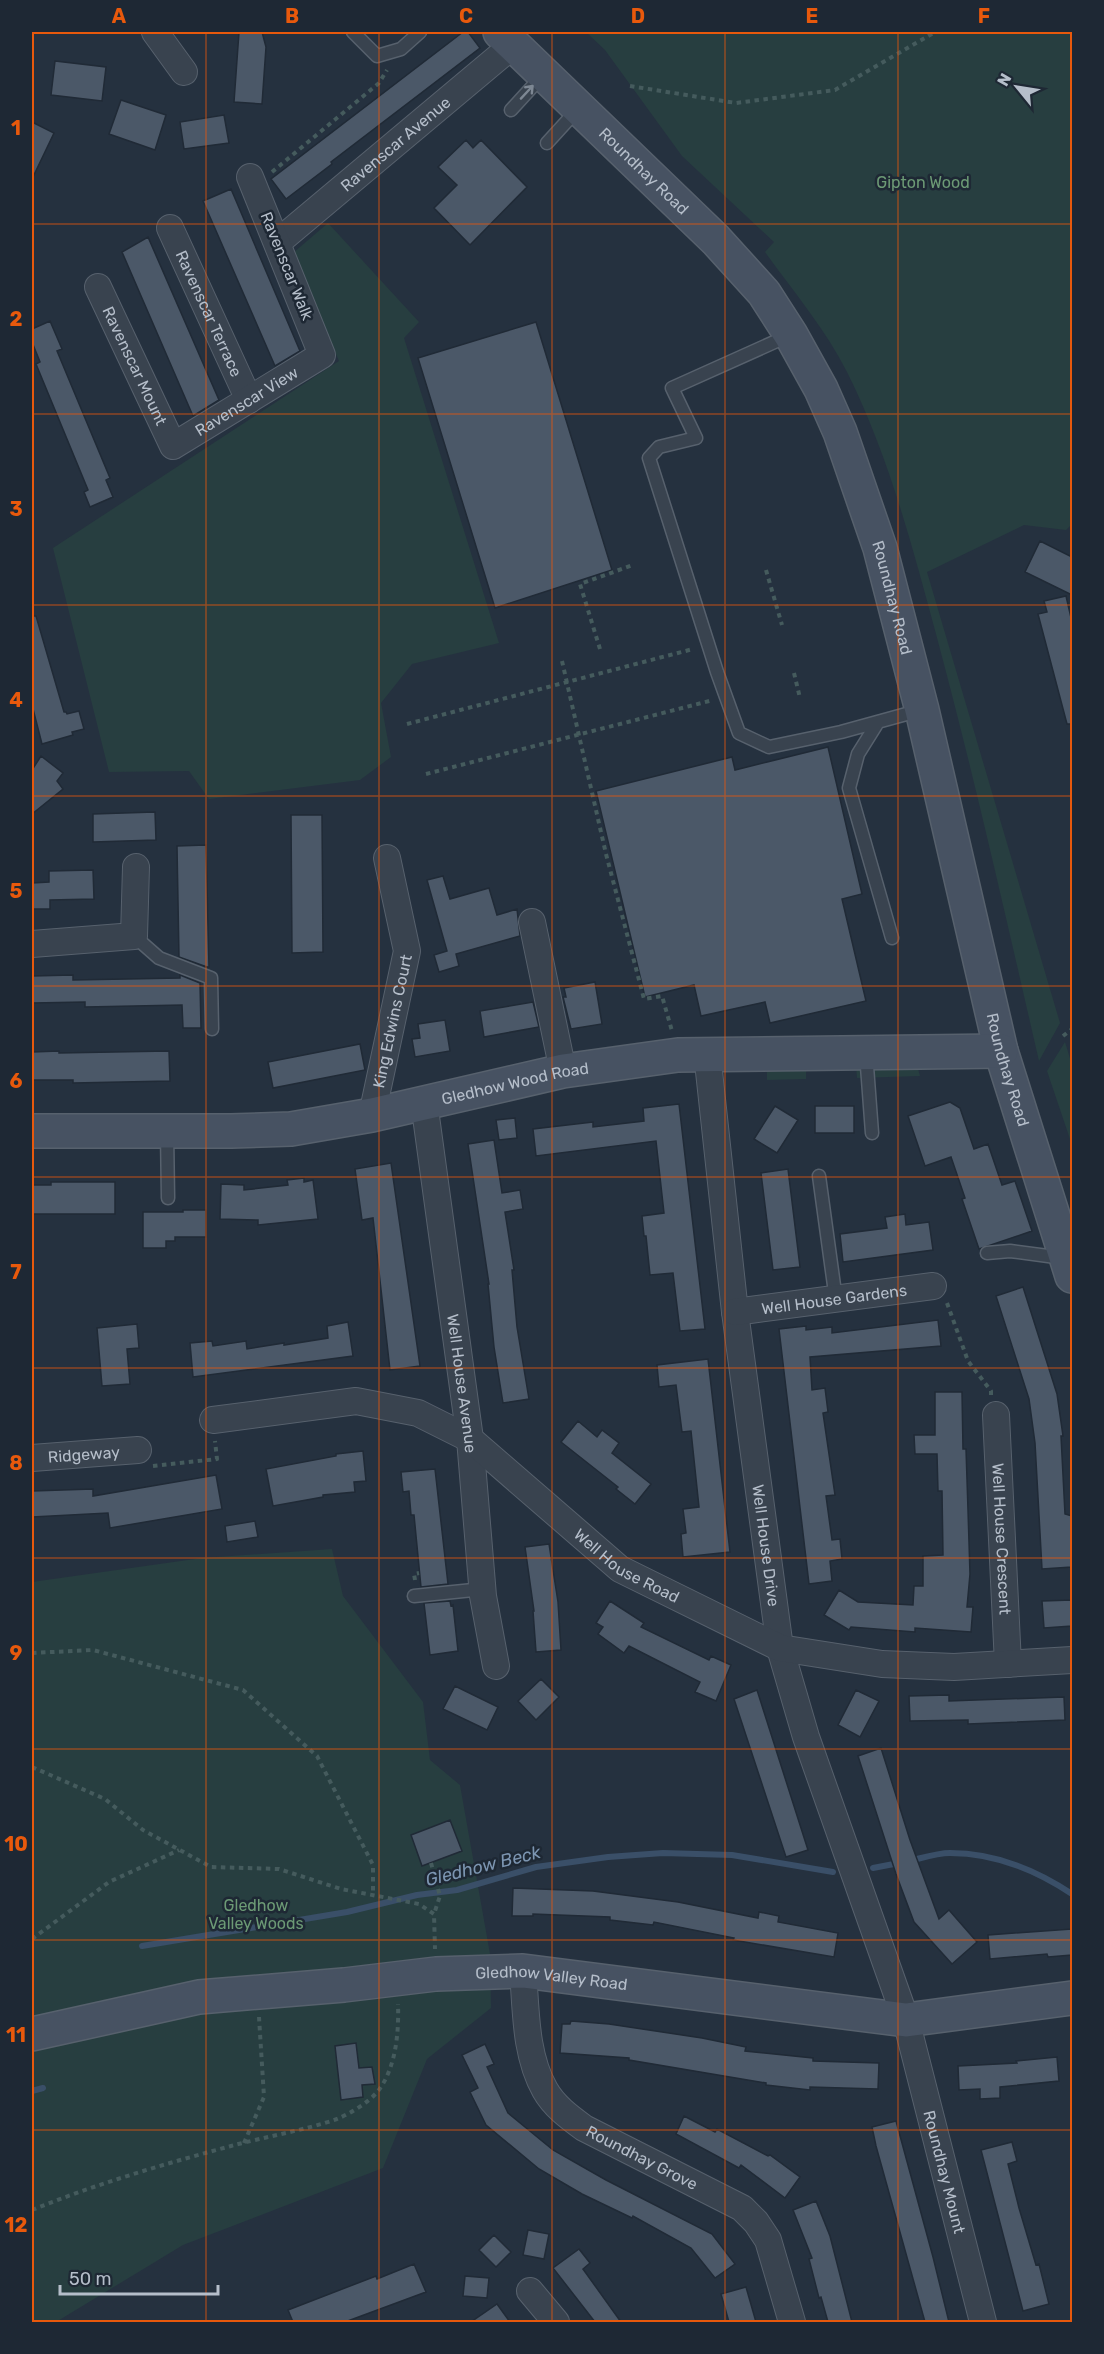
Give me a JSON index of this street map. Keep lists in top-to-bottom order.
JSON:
{
  "streets": {
    "street": [
      "Ravenscar Avenue",
      "Roundhay Road",
      "Ravenscar Walk",
      "Ravenscar Terrace",
      "Ravenscar Mount",
      "Ravenscar View",
      "King Edwins Court",
      "Gledhow Wood Road",
      "Well House Gardens",
      "Well House Avenue",
      "Ridgeway",
      "Well House Crescent",
      "Well House Drive",
      "Well House Road",
      "Gledhow Valley Road",
      "Roundhay Grove",
      "Roundhay Mount"
    ]
  },
  "crossings": [
    ["Ravenscar Avenue", "Roundhay Road"],
    ["Ravenscar Avenue", "Ravenscar Walk"],
    ["Roundhay Road", "Gledhow Wood Road"],
    ["Ravenscar Walk", "Ravenscar View"],
    ["Ravenscar Terrace", "Ravenscar View"],
    ["Ravenscar Mount", "Ravenscar View"],
    ["King Edwins Court", "Gledhow Wood Road"],
    ["Gledhow Wood Road", "Well House Avenue"],
    ["Gledhow Wood Road", "Well House Drive"],
    ["Well House Gardens", "Well House Drive"],
    ["Well House Avenue", "Well House Road"],
    ["Well House Crescent", "Well House Road"],
    ["Well House Drive", "Well House Road"],
    ["Well House Drive", "Gledhow Valley Road"],
    ["Well House Drive", "Roundhay Mount"],
    ["Gledhow Valley Road", "Roundhay Grove"],
    ["Gledhow Valley Road", "Roundhay Mount"]
  ],
  "water": ["Gledhow Beck"],
  "parks": ["Gipton Wood", "Gledhow Valley Woods"],
  "scale_bar": "50 m",
  "north": "top left",
  "grid": {
    "columns": [
      "A",
      "B",
      "C",
      "D",
      "E",
      "F"
    ],
    "rows": [
      "1",
      "2",
      "3",
      "4",
      "5",
      "6",
      "7",
      "8",
      "9",
      "10",
      "11",
      "12"
    ]
  }
}
